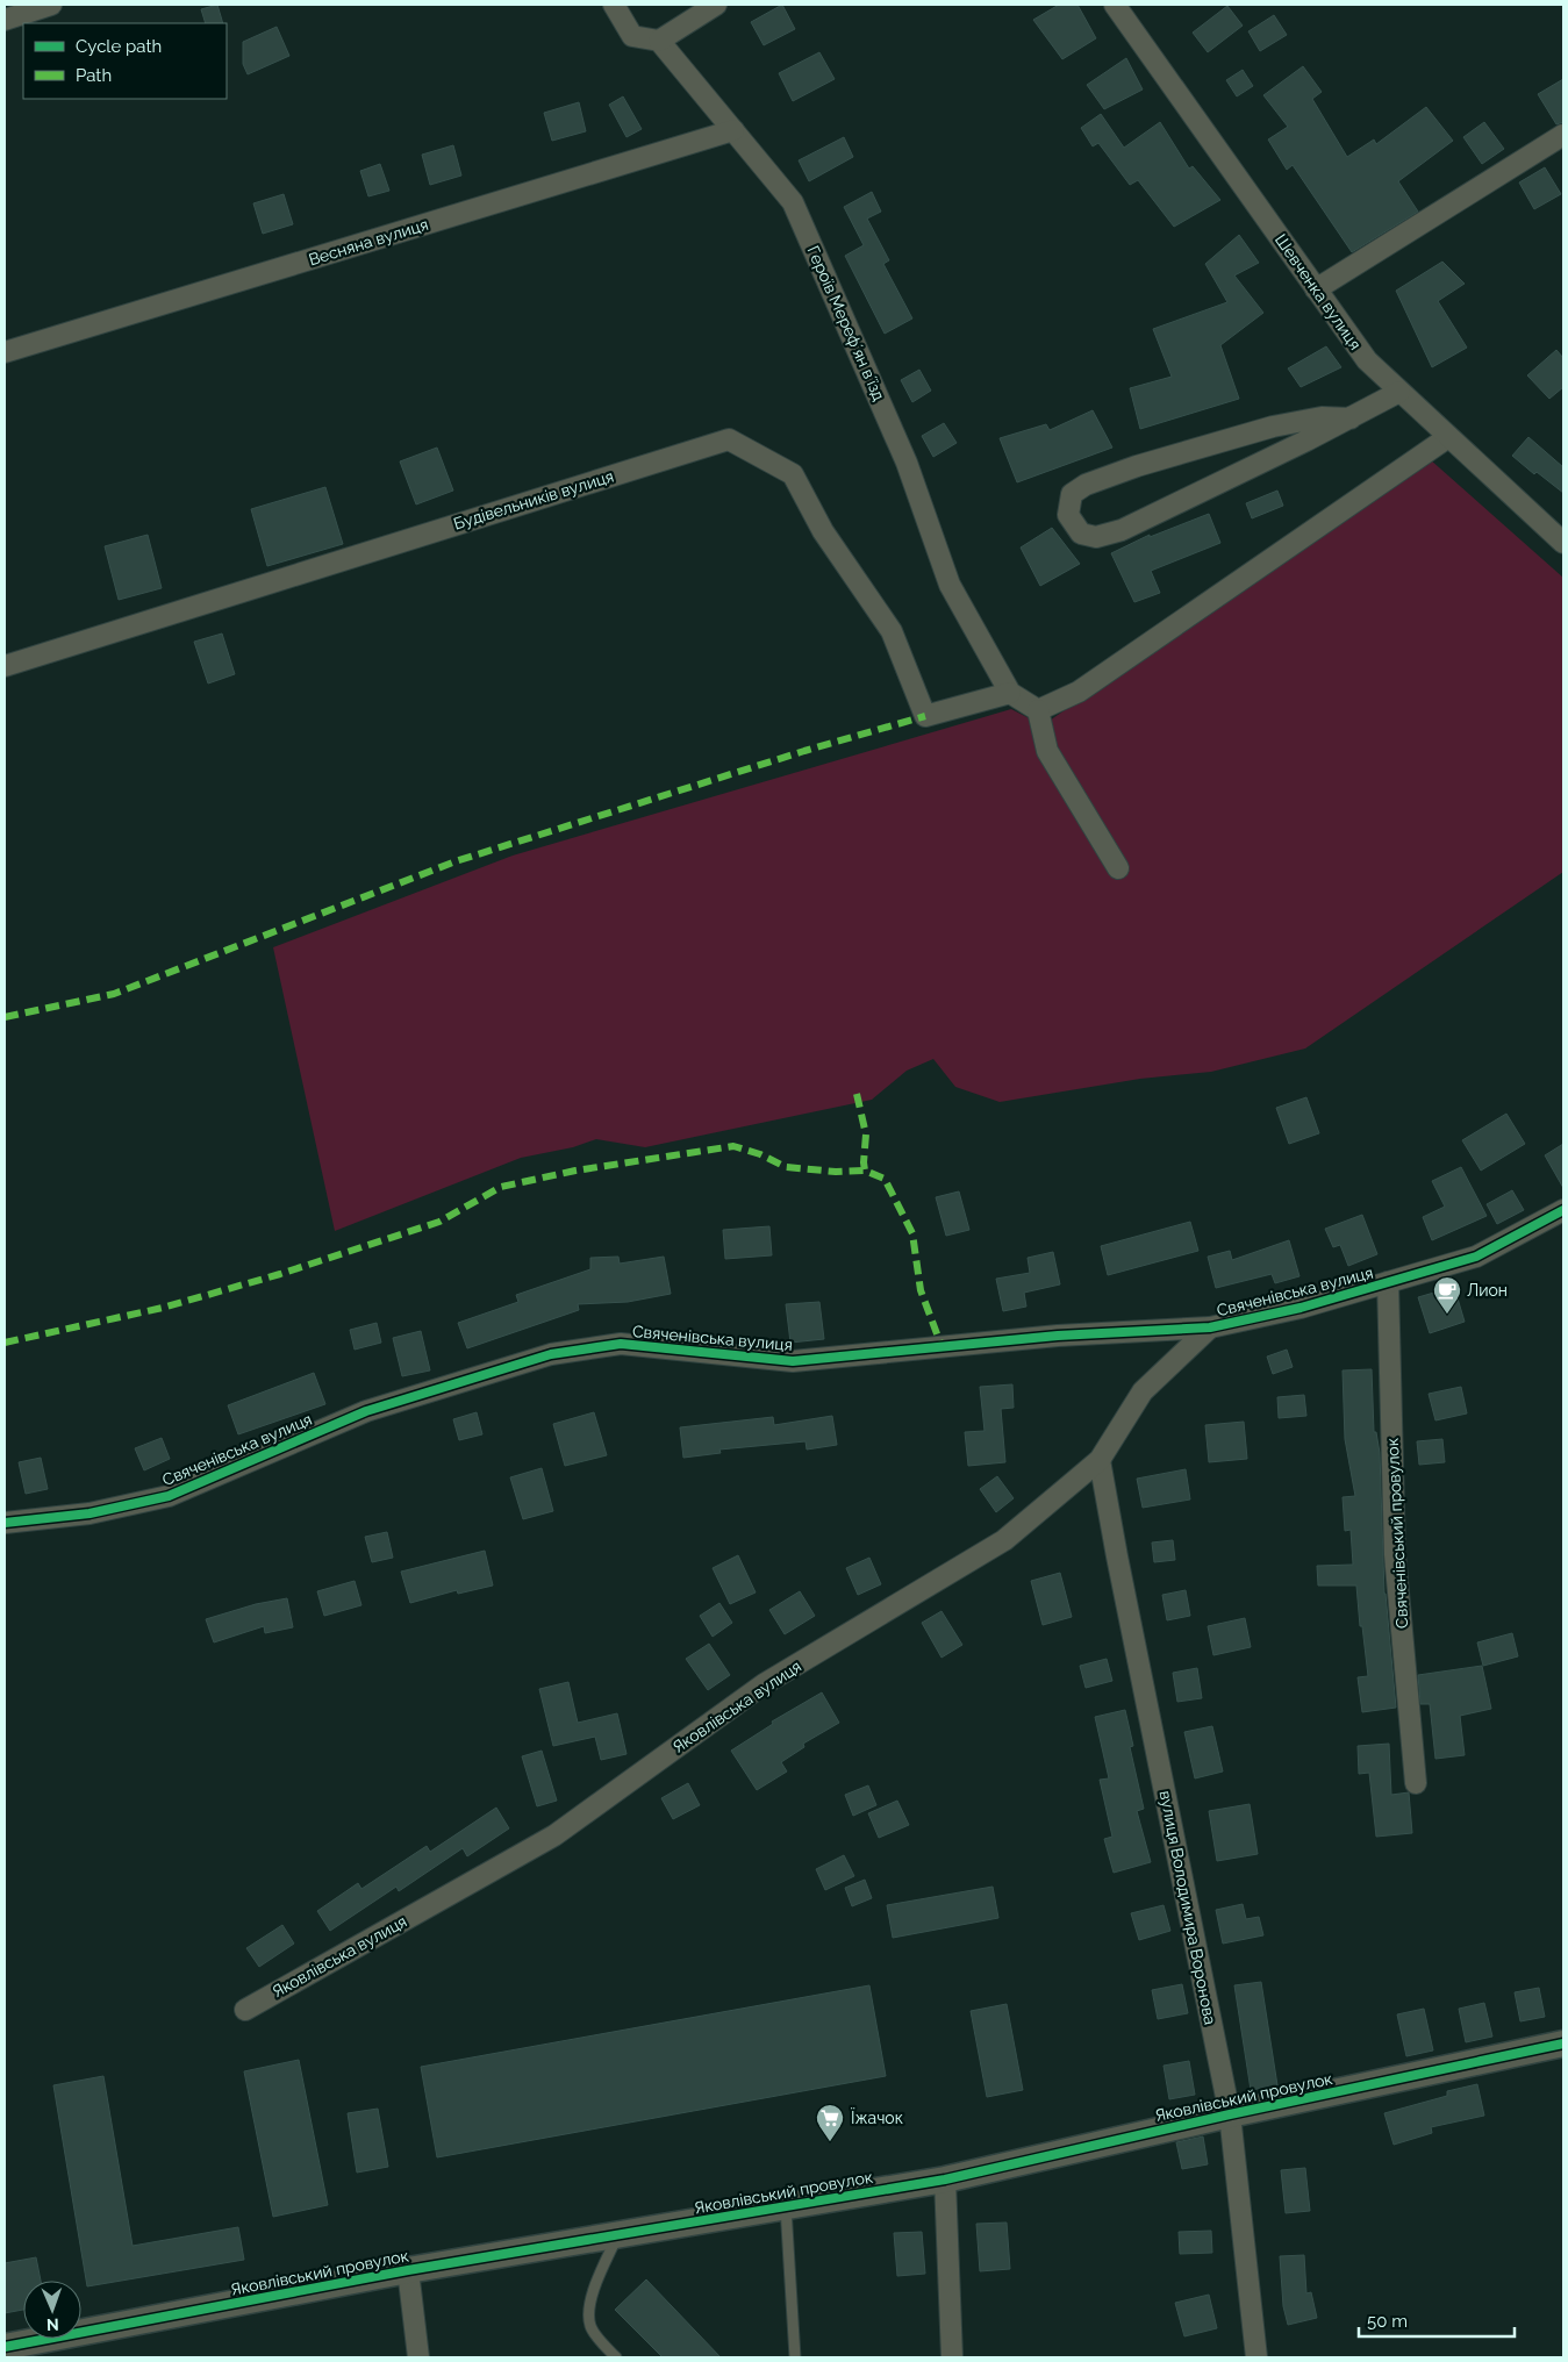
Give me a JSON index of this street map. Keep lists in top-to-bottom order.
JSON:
{
  "streets": {
    "street": [
      "Весняна вулиця",
      "Шевченка вулиця",
      "Героїв Мерефʼян вʼїзд",
      "Будівельників вулиця",
      "Свяченівська вулиця",
      "Свяченівський провулок",
      "Яковлівська вулиця",
      "вулиця Володимира Воронова",
      "Яковлівський провулок"
    ]
  },
  "crossings": [
    ["Весняна вулиця", "Героїв Мерефʼян вʼїзд"],
    ["Героїв Мерефʼян вʼїзд", "Будівельників вулиця"],
    ["Свяченівська вулиця", "Свяченівський провулок"],
    ["Свяченівська вулиця", "Яковлівська вулиця"],
    ["Яковлівська вулиця", "вулиця Володимира Воронова"],
    ["вулиця Володимира Воронова", "Яковлівський провулок"]
  ],
  "places": {
    "cafe": ["Лион"],
    "supermarket": ["Їжачок"]
  },
  "legend": ["Cycle path", "Path"],
  "scale_bar": "50 m",
  "north": "bottom"
}
